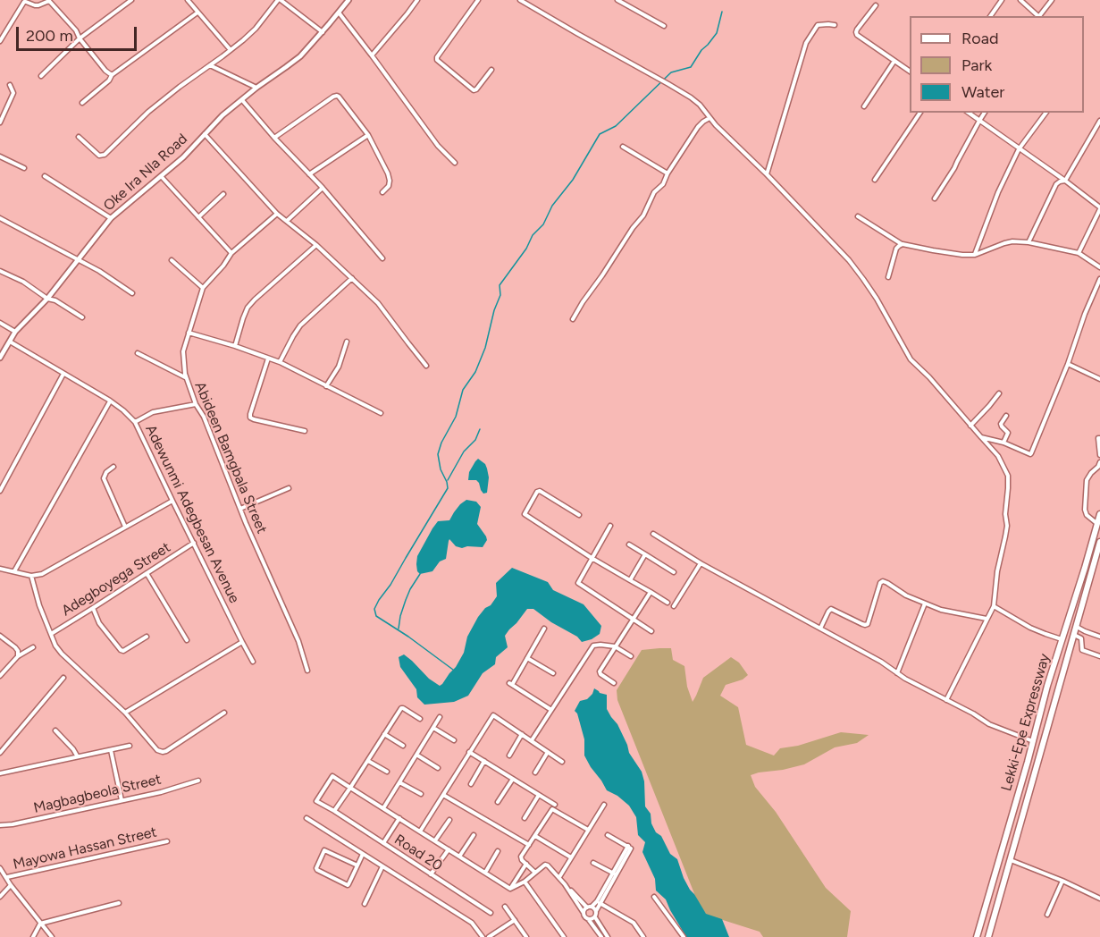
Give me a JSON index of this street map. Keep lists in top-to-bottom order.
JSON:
{
  "streets": {
    "highway": ["Lekki-Epe Expressway"],
    "street": [
      "Oke Ira Nla Road",
      "Abideen Bamgbala Street",
      "Adewunmi Adegbesan Avenue",
      "Adegboyega Street",
      "Magbagbeola Street",
      "Mayowa Hassan Street",
      "Road 20"
    ]
  },
  "crossings": [
    ["Oke Ira Nla Road", "Adewunmi Adegbesan Avenue"],
    ["Adewunmi Adegbesan Avenue", "Adegboyega Street"]
  ],
  "legend": ["Road", "Park", "Water"],
  "scale_bar": "200 m"
}
